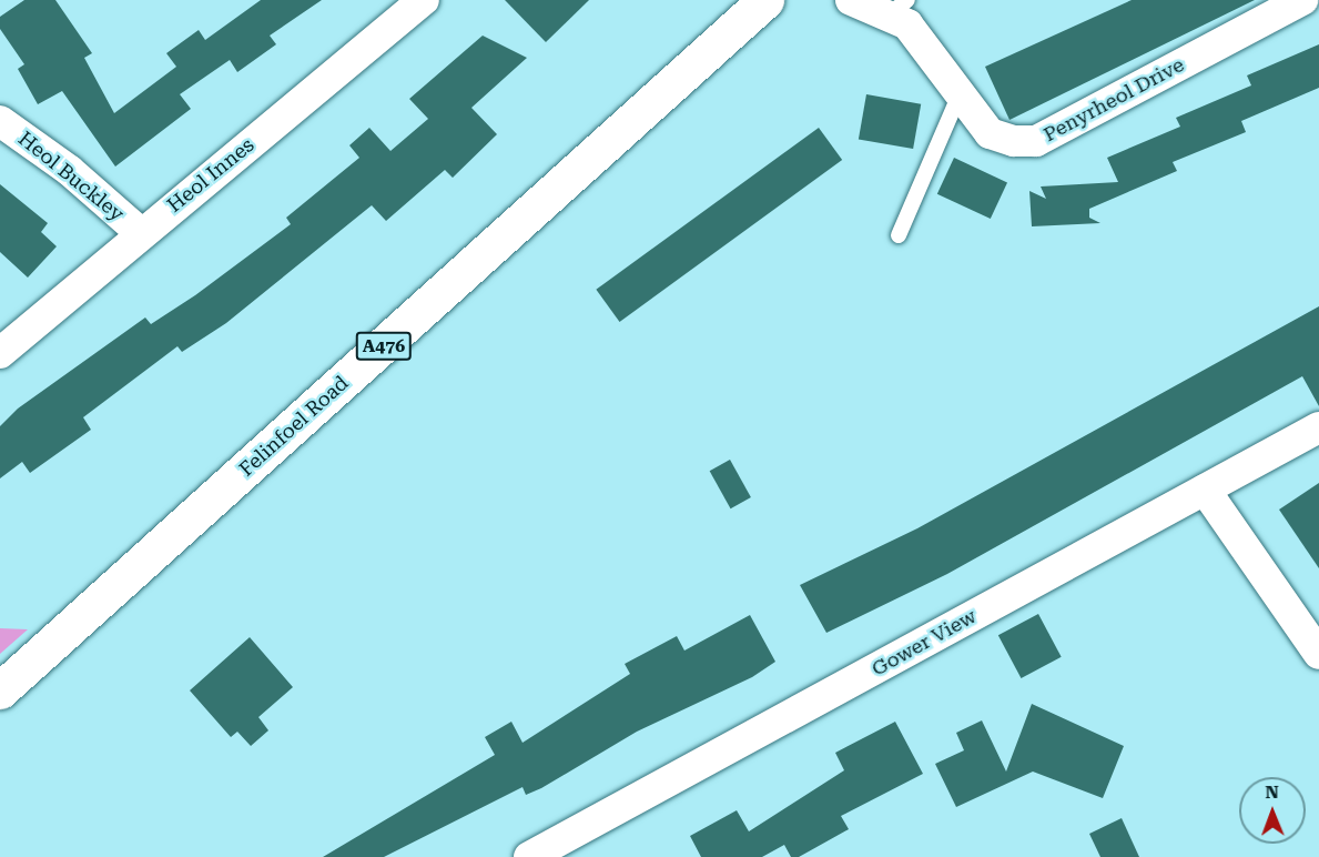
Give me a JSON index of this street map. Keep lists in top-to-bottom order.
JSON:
{
  "streets": {
    "main road": ["A476", "Felinfoel Road"],
    "street": [
      "Penyrheol Drive",
      "Heol Innes",
      "Heol Buckley",
      "Gower View"
    ]
  },
  "crossings": [
    ["Heol Innes", "Heol Buckley"]
  ],
  "north": "top"
}
